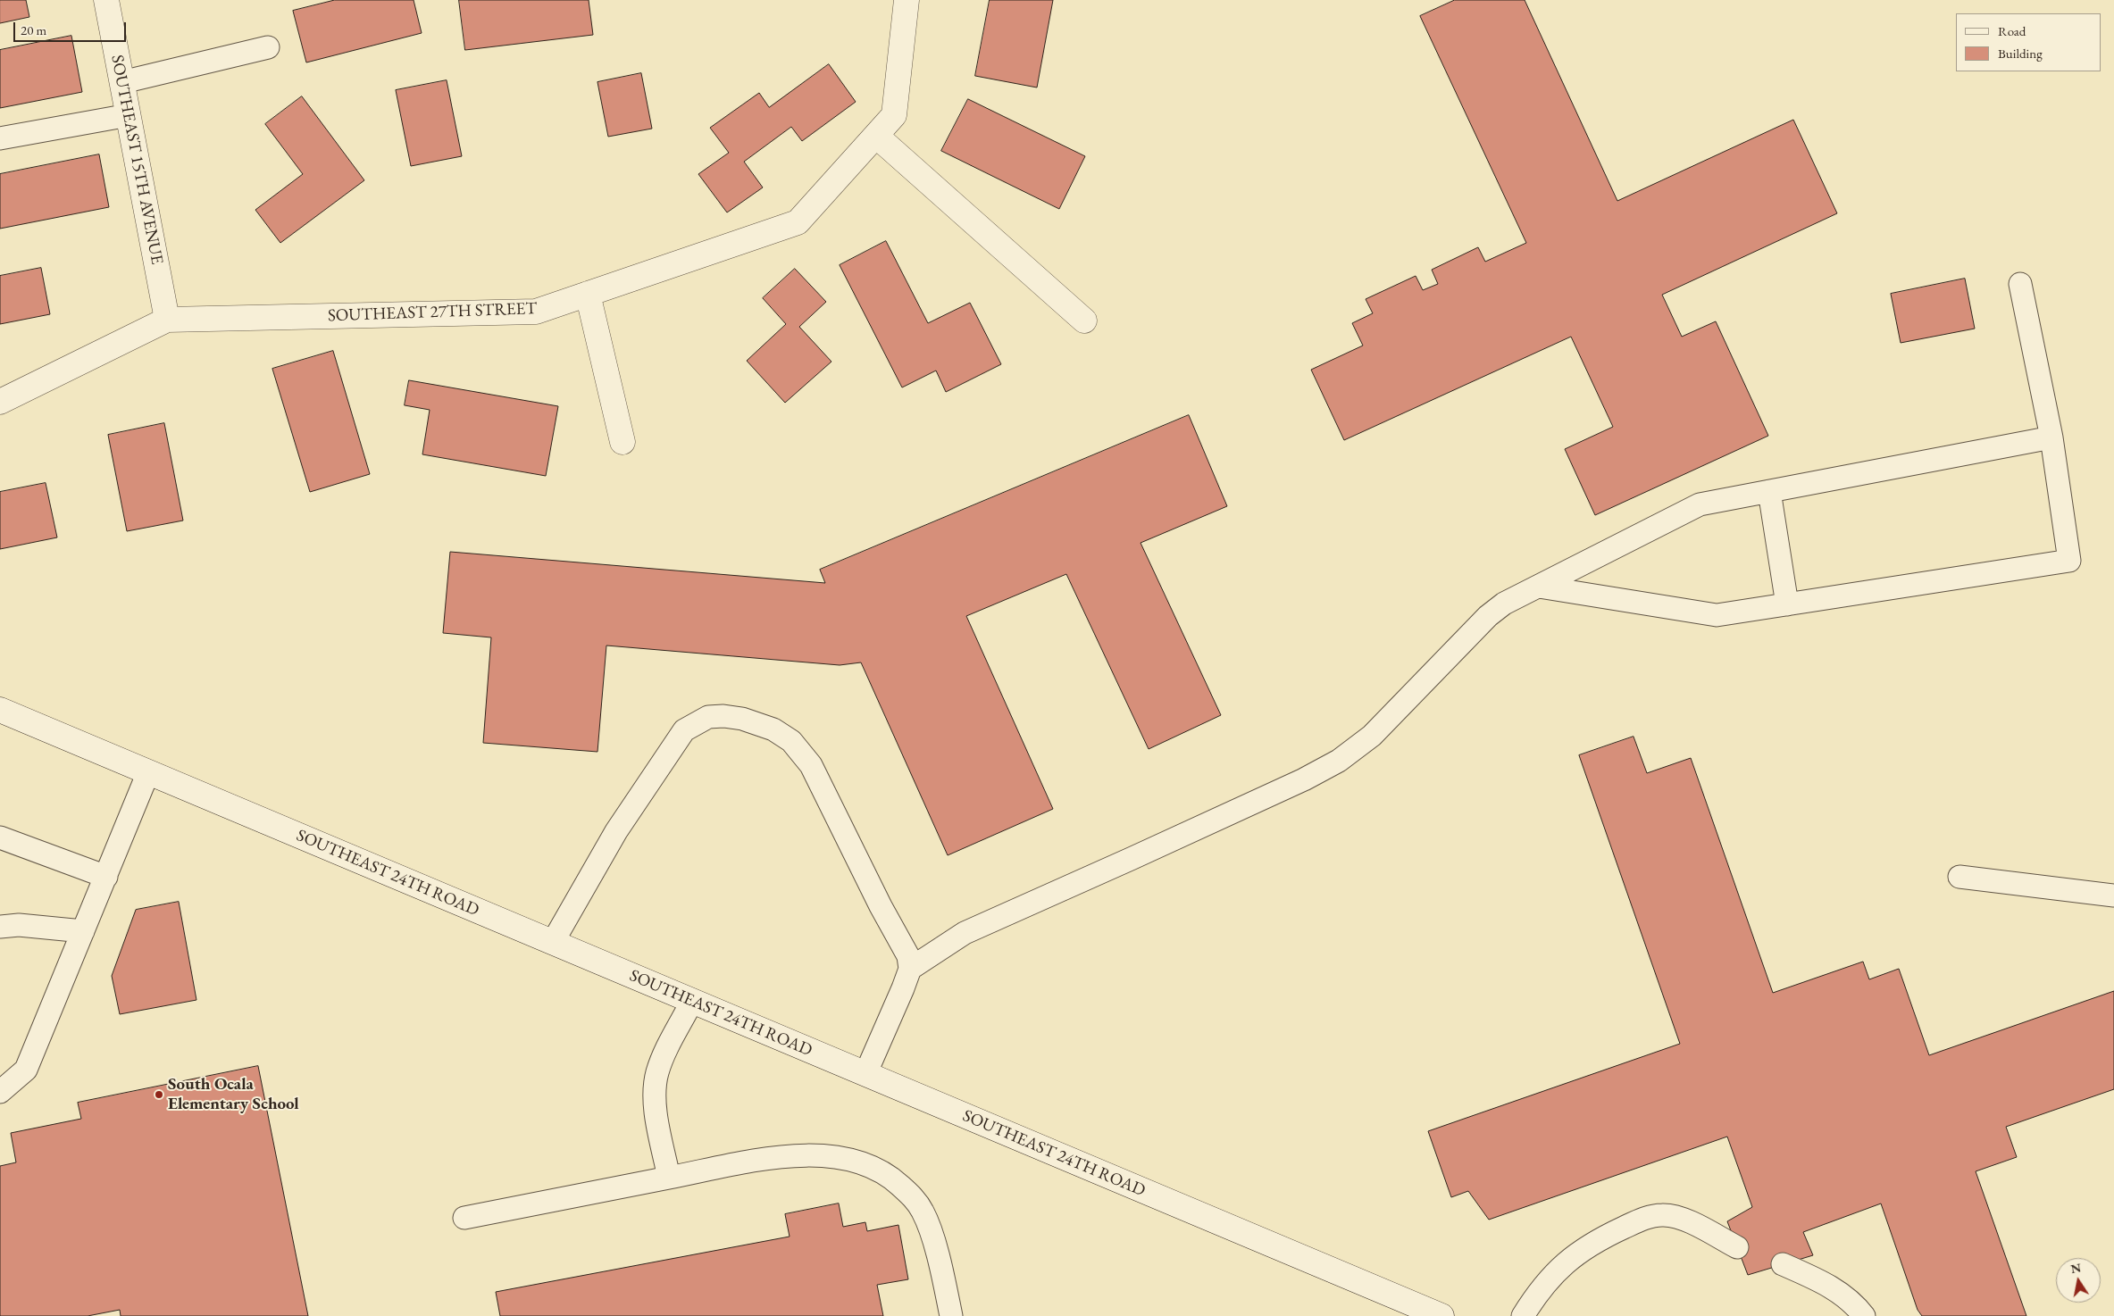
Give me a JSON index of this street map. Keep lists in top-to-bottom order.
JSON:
{
  "streets": {
    "street": ["SOUTHEAST 15TH AVENUE", "SOUTHEAST 27TH STREET", "SOUTHEAST 24TH ROAD"]
  },
  "crossings": [
    ["SOUTHEAST 15TH AVENUE", "SOUTHEAST 27TH STREET"]
  ],
  "places": ["South Ocala Elementary School"],
  "legend": ["Road", "Building"],
  "scale_bar": "20 m",
  "north": "top"
}
